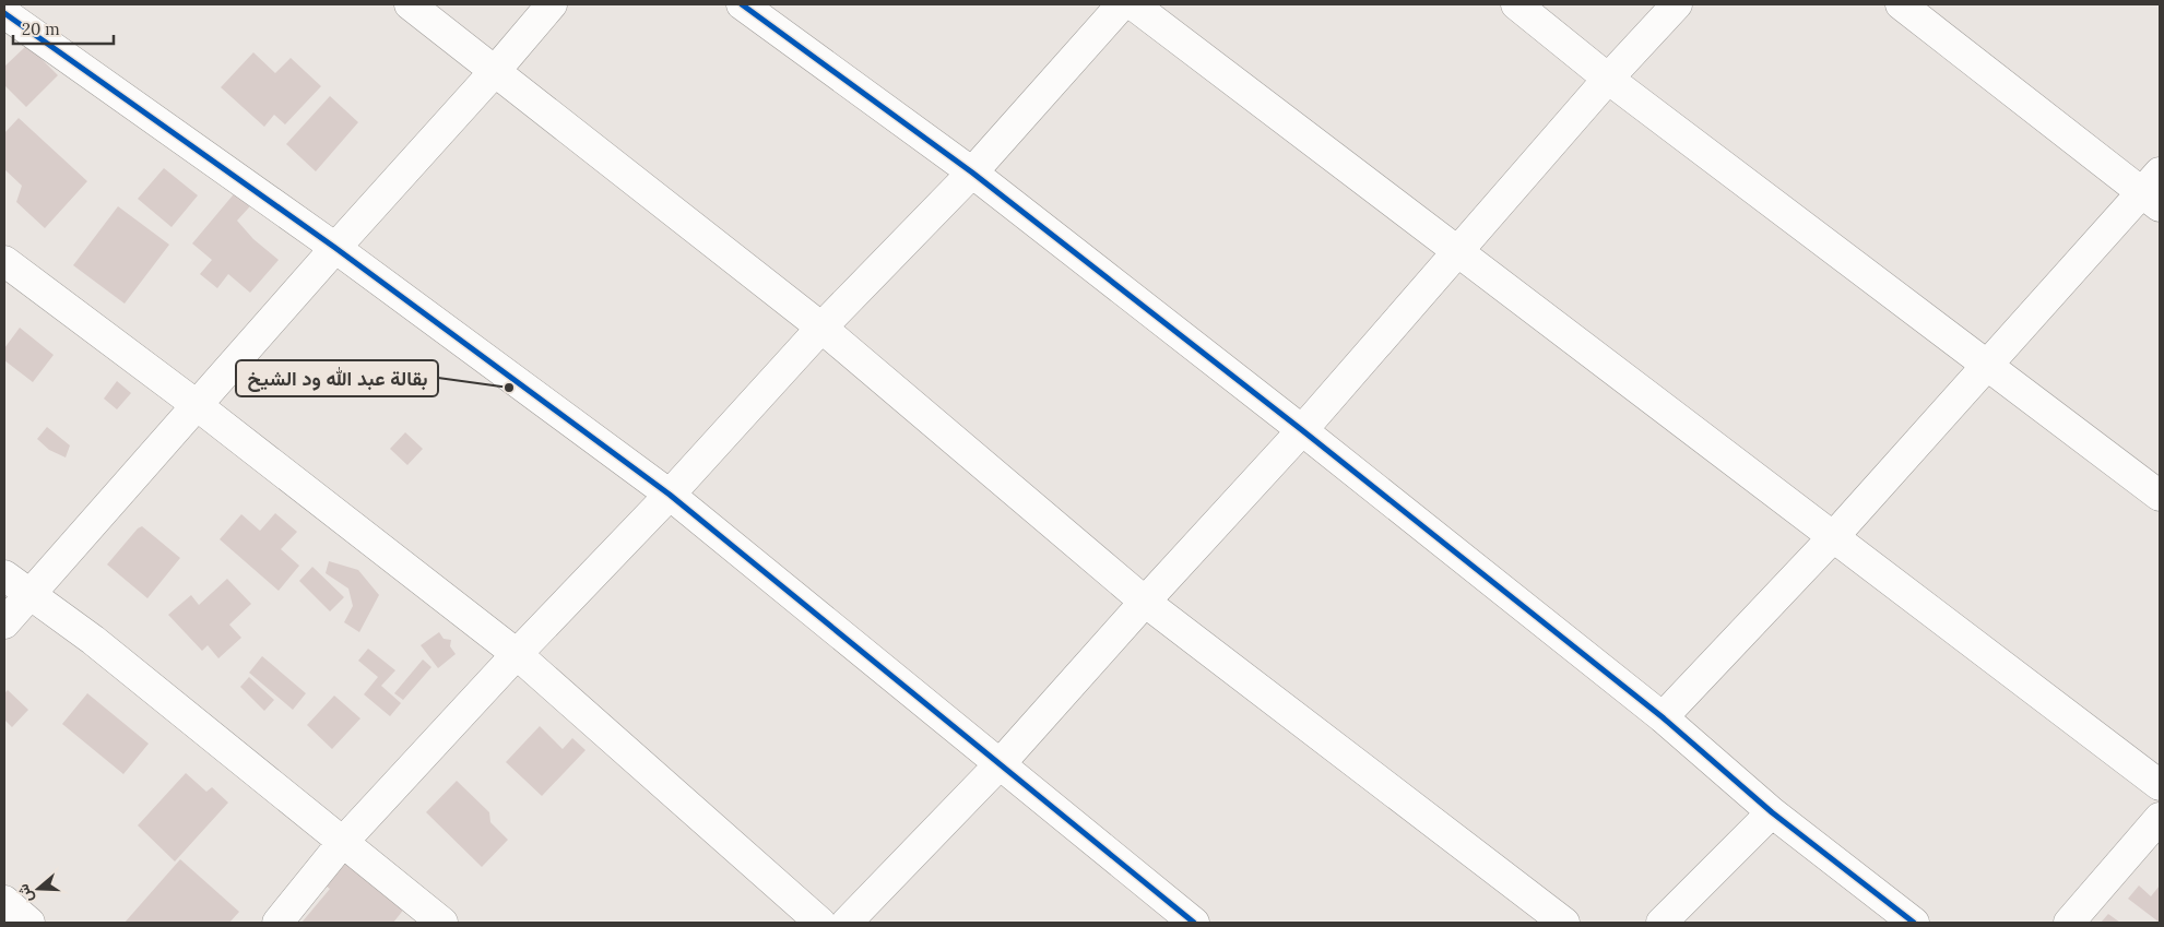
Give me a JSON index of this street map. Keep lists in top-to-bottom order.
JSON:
{
  "places": ["بقالة عبد الله ود الشيخ"],
  "scale_bar": "20 m",
  "north": "left"
}
